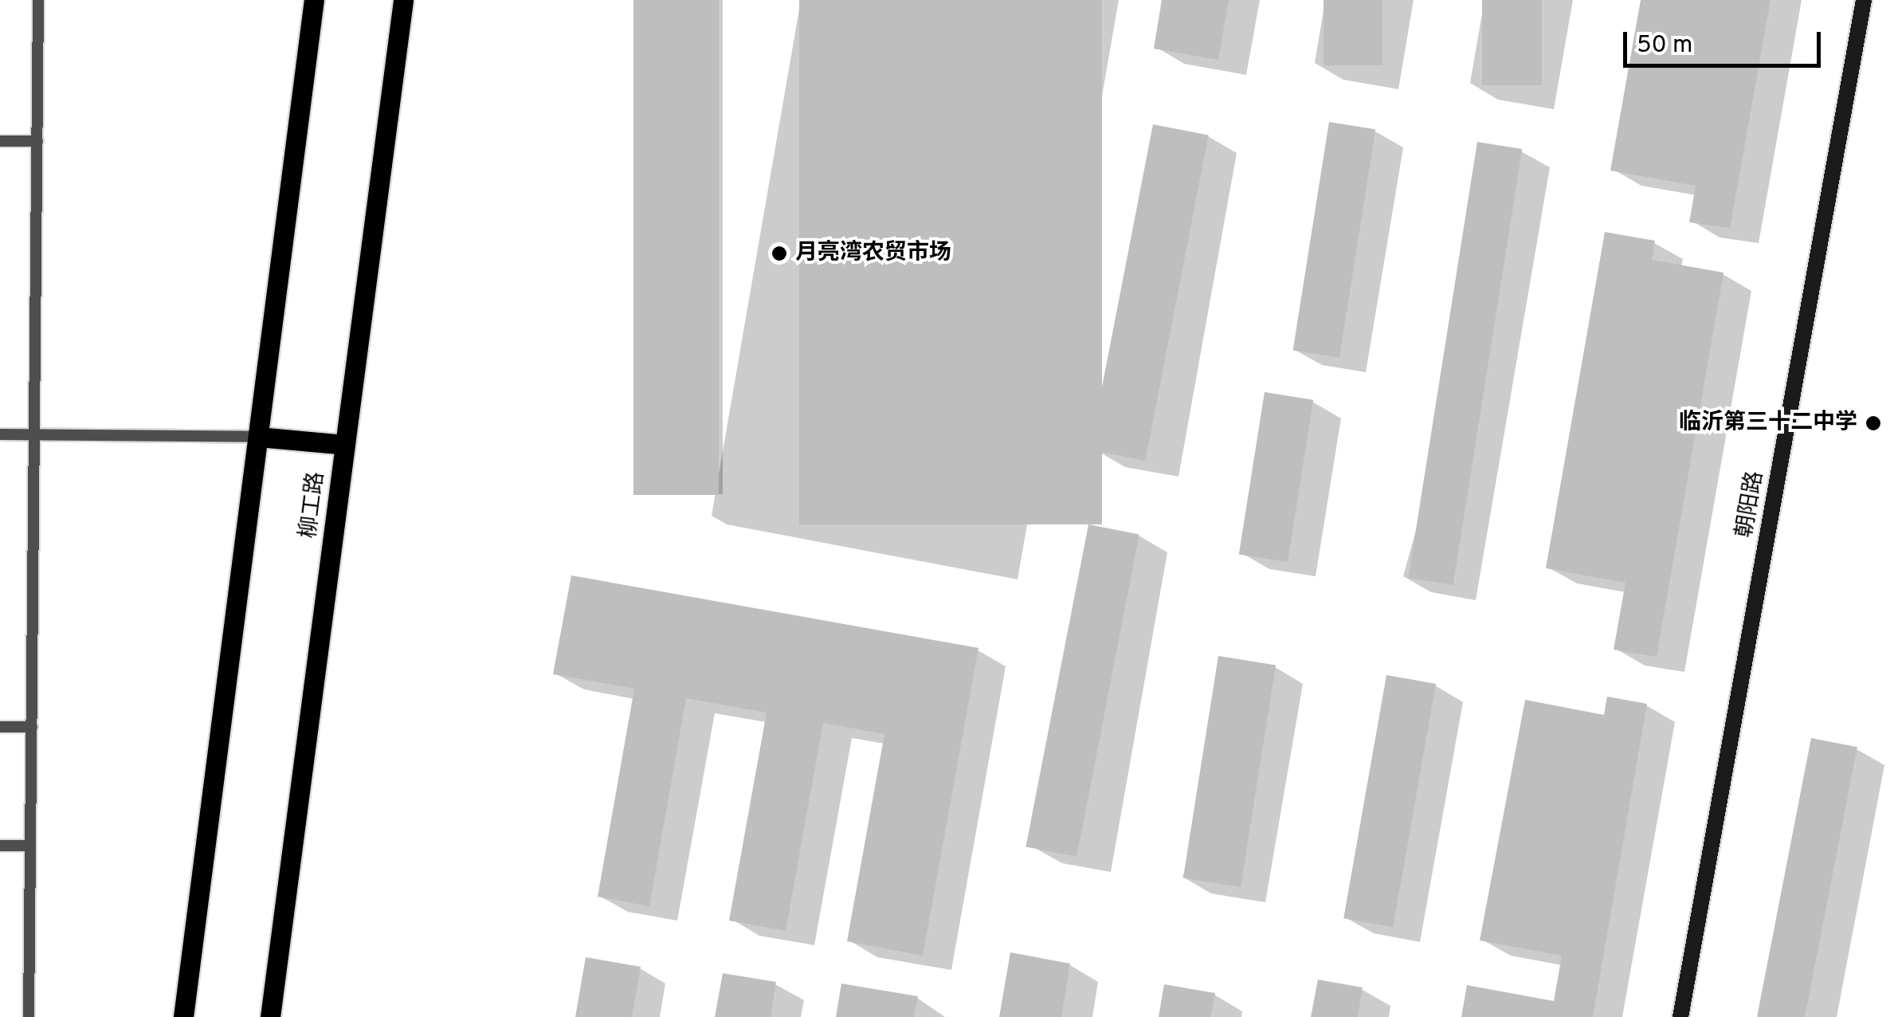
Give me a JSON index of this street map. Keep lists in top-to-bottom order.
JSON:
{
  "streets": {
    "main road": ["柳工路"],
    "street": ["朝阳路"]
  },
  "places": ["月亮湾农贸市场", "临沂第三十二中学"],
  "scale_bar": "50 m"
}
